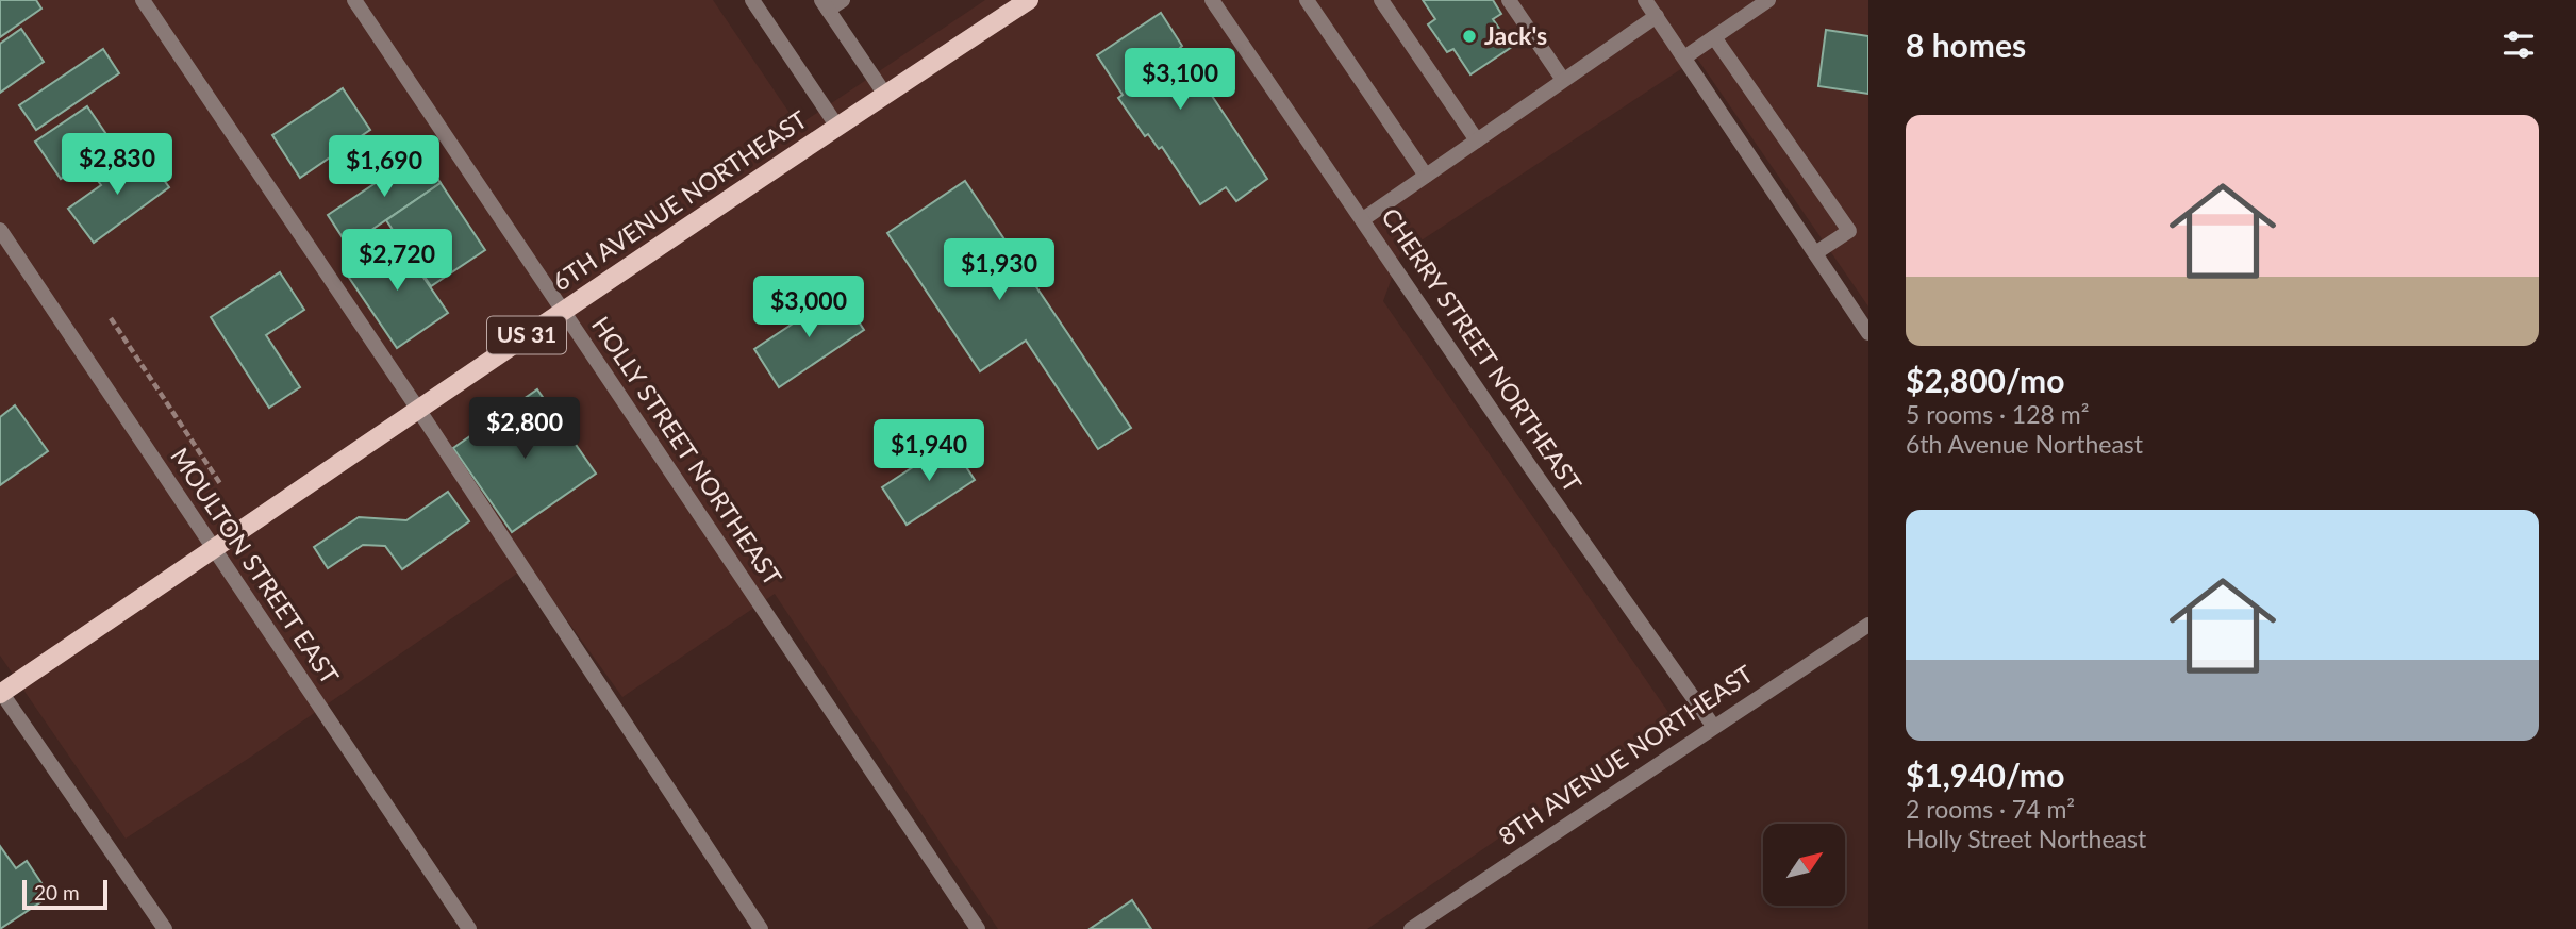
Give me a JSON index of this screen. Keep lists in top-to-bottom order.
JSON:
{
  "streets": {
    "main road": ["6TH AVENUE NORTHEAST", "US 31"],
    "street": [
      "CHERRY STREET NORTHEAST",
      "HOLLY STREET NORTHEAST",
      "MOULTON STREET EAST",
      "8TH AVENUE NORTHEAST"
    ]
  },
  "crossings": [
    ["6TH AVENUE NORTHEAST", "US 31"],
    ["6TH AVENUE NORTHEAST", "HOLLY STREET NORTHEAST"],
    ["6TH AVENUE NORTHEAST", "MOULTON STREET EAST"],
    ["US 31", "MOULTON STREET EAST"],
    ["CHERRY STREET NORTHEAST", "8TH AVENUE NORTHEAST"]
  ],
  "places": ["Jack's"],
  "scale_bar": "20 m",
  "north": "top right",
  "page": {
    "heading": "8 homes",
    "price": [
      "$3,100",
      "$2,830",
      "$1,690",
      "$2,720",
      "$1,930",
      "$3,000",
      "$2,800",
      "$1,940"
    ],
    "list": [
      {
        "name": "$2,800/mo",
        "note": "5 rooms · 128 m² · 6th Avenue Northeast"
      },
      {
        "name": "$1,940/mo",
        "note": "2 rooms · 74 m² · Holly Street Northeast"
      }
    ],
    "scale": "20 m"
  }
}
